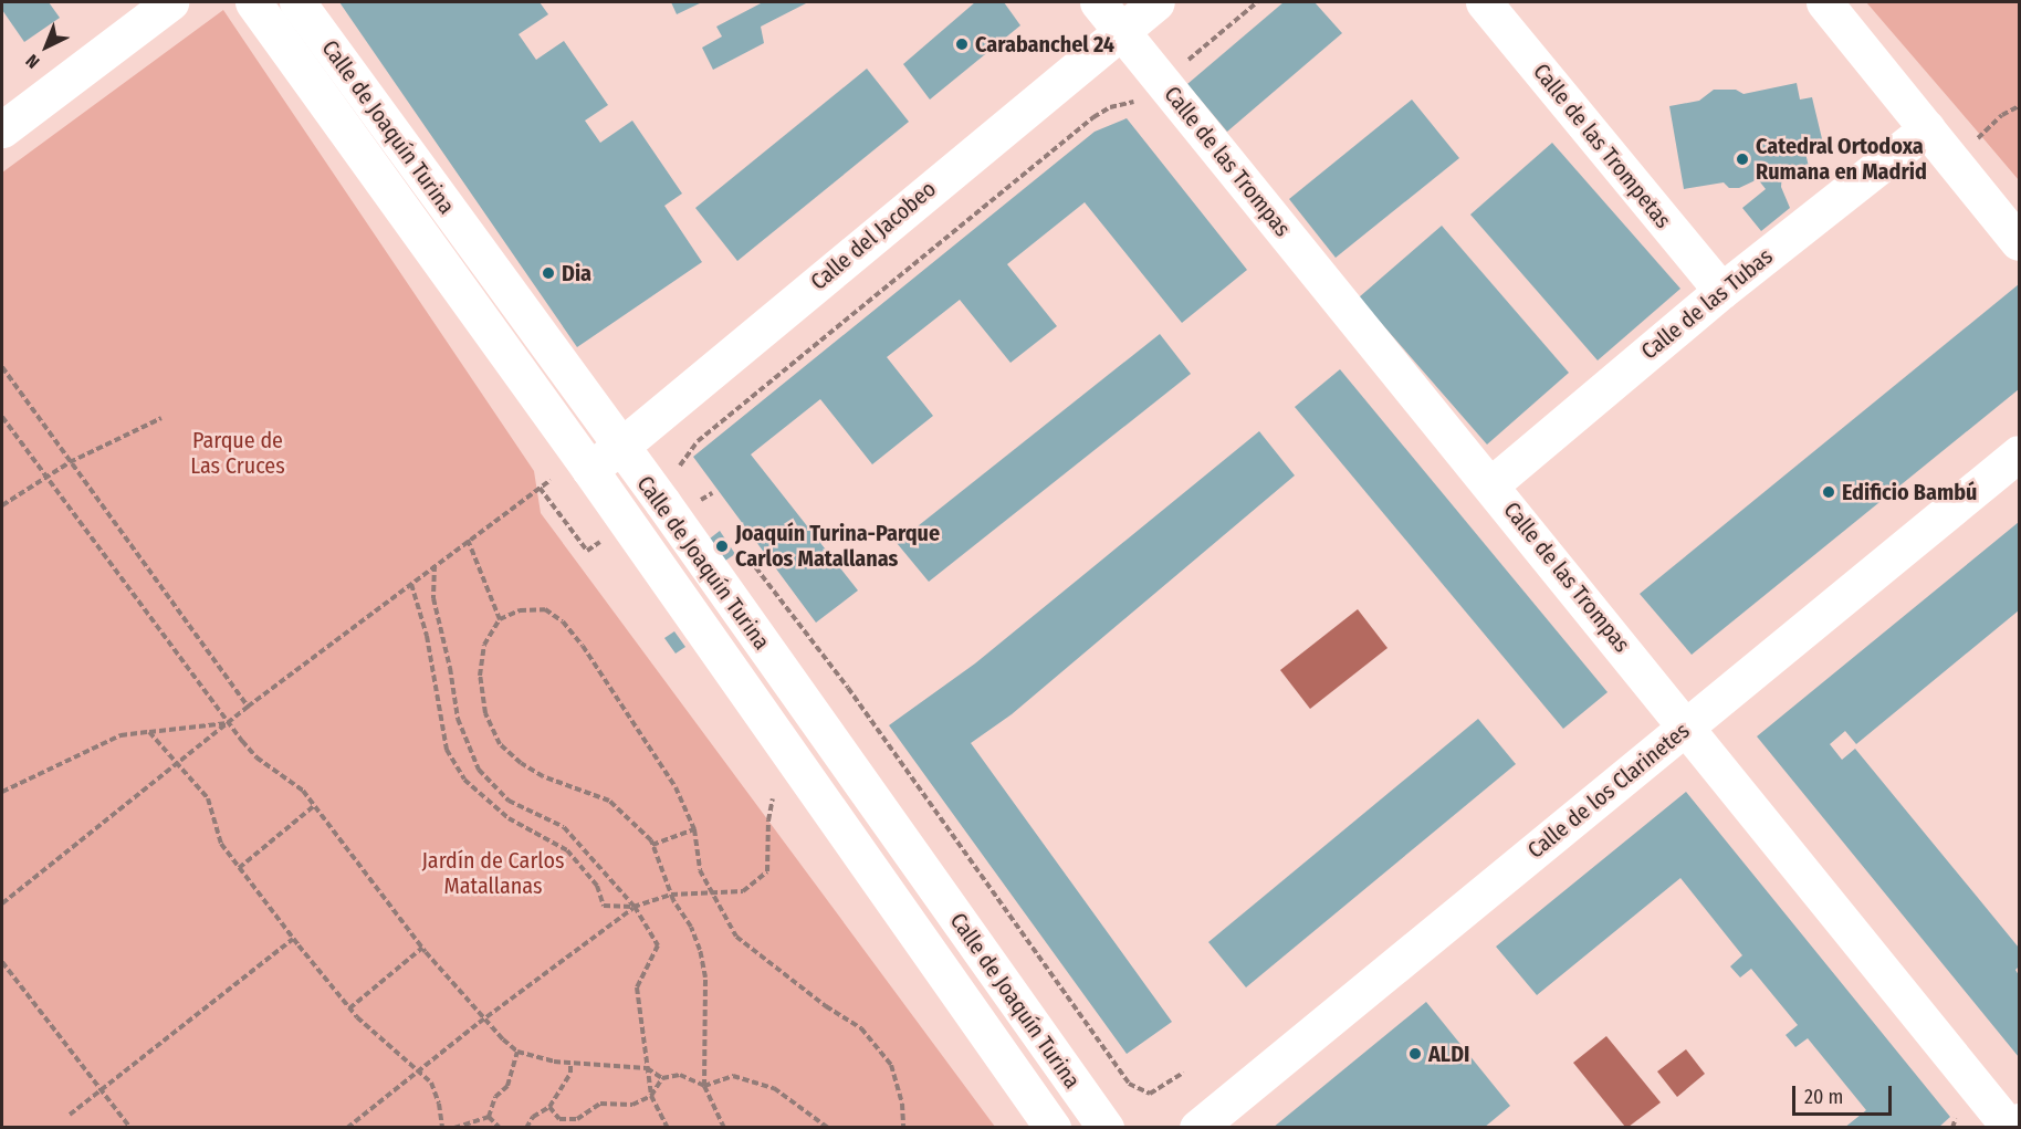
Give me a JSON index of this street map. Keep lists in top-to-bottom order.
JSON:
{
  "streets": {
    "street": [
      "Calle de Joaquín Turina",
      "Calle de las Trompetas",
      "Calle de las Trompas",
      "Calle del Jacobeo",
      "Calle de las Tubas",
      "Calle de los Clarinetes"
    ]
  },
  "crossings": [
    ["Calle de Joaquín Turina", "Calle del Jacobeo"],
    ["Calle de las Trompetas", "Calle de las Tubas"],
    ["Calle de las Trompas", "Calle del Jacobeo"],
    ["Calle de las Trompas", "Calle de las Tubas"],
    ["Calle de las Trompas", "Calle de los Clarinetes"]
  ],
  "parks": ["Parque de Las Cruces", "Jardín de Carlos Matallanas"],
  "places": [
    "Carabanchel 24",
    "Catedral Ortodoxa Rumana en Madrid",
    "Dia",
    "Edificio Bambú",
    "Joaquín Turina-Parque Carlos Matallanas",
    "ALDI"
  ],
  "scale_bar": "20 m",
  "north": "bottom left"
}
